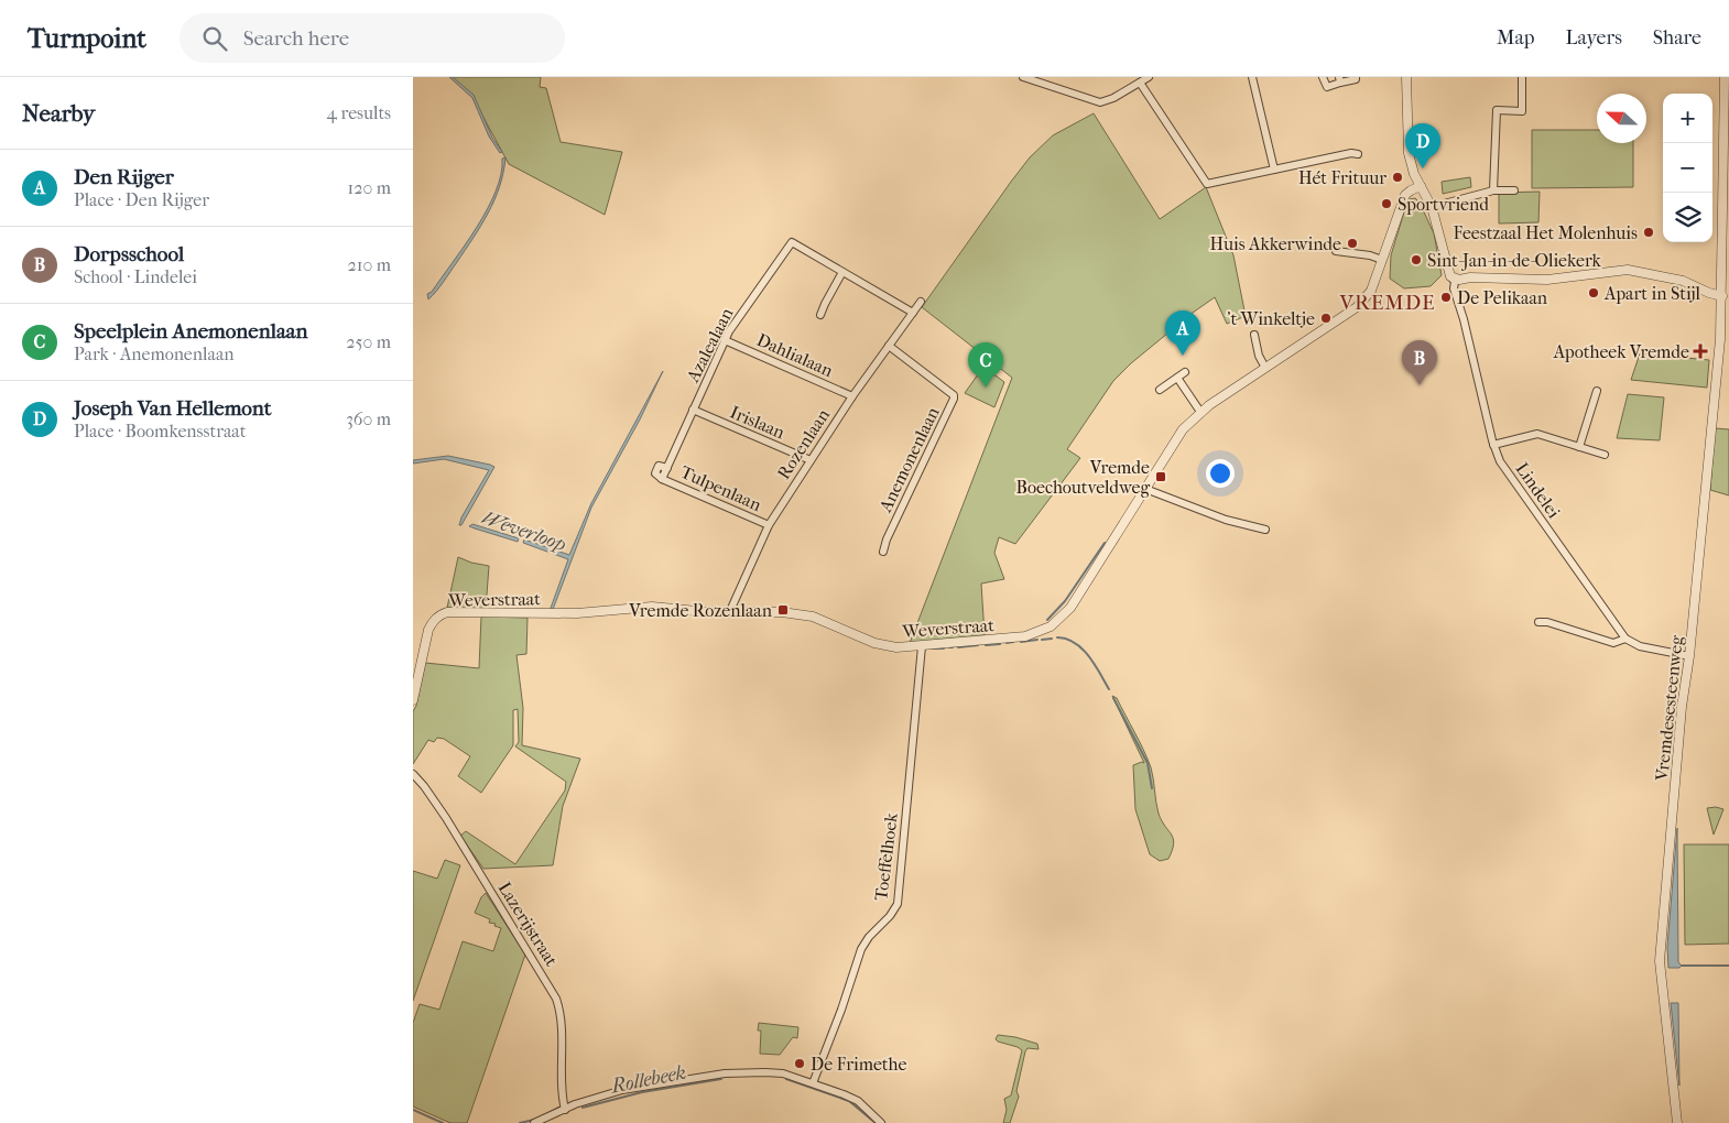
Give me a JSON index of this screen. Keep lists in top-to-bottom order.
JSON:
{
  "streets": {
    "street": [
      "Azalealaan",
      "Dahlialaan",
      "Irislaan",
      "Rozenlaan",
      "Anemonenlaan",
      "Tulpenlaan",
      "Lindelei",
      "Weverstraat",
      "Vremdesesteenweg",
      "Toeffelhoek",
      "Lazerijstraat"
    ]
  },
  "crossings": [
    ["Azalealaan", "Dahlialaan"],
    ["Azalealaan", "Irislaan"],
    ["Azalealaan", "Tulpenlaan"],
    ["Dahlialaan", "Rozenlaan"],
    ["Irislaan", "Rozenlaan"],
    ["Rozenlaan", "Anemonenlaan"],
    ["Rozenlaan", "Tulpenlaan"],
    ["Rozenlaan", "Weverstraat"],
    ["Weverstraat", "Toeffelhoek"]
  ],
  "districts": ["VREMDE"],
  "water": ["Weverloop", "Rollebeek"],
  "places": {
    "other": [
      "Hét Frituur",
      "Sportvriend",
      "Feestzaal Het Molenhuis",
      "Huis Akkerwinde",
      "Sint-Jan-in-de-Oliekerk",
      "Apart in Stijl",
      "De Pelikaan",
      "'t Winkeltje",
      "De Frimethe"
    ],
    "health": ["Apotheek Vremde"],
    "transit": ["Vremde Boechoutveldweg", "Vremde Rozenlaan"]
  },
  "north": "left",
  "page": {
    "header": "Turnpoint",
    "search": "Search here",
    "nav": ["Map", "Layers", "Share"],
    "heading": ["Nearby", "4 results"],
    "map_buttons": ["+", "−"],
    "pins": [
      "D",
      "A",
      "B",
      "C"
    ],
    "list": [
      {
        "mark": "A",
        "name": "Den Rijger",
        "note": "Place · Den Rijger",
        "value": "120 m"
      },
      {
        "mark": "B",
        "name": "Dorpsschool",
        "note": "School · Lindelei",
        "value": "210 m"
      },
      {
        "mark": "C",
        "name": "Speelplein Anemonenlaan",
        "note": "Park · Anemonenlaan",
        "value": "250 m"
      },
      {
        "mark": "D",
        "name": "Joseph Van Hellemont",
        "note": "Place · Boomkensstraat",
        "value": "360 m"
      }
    ]
  }
}
